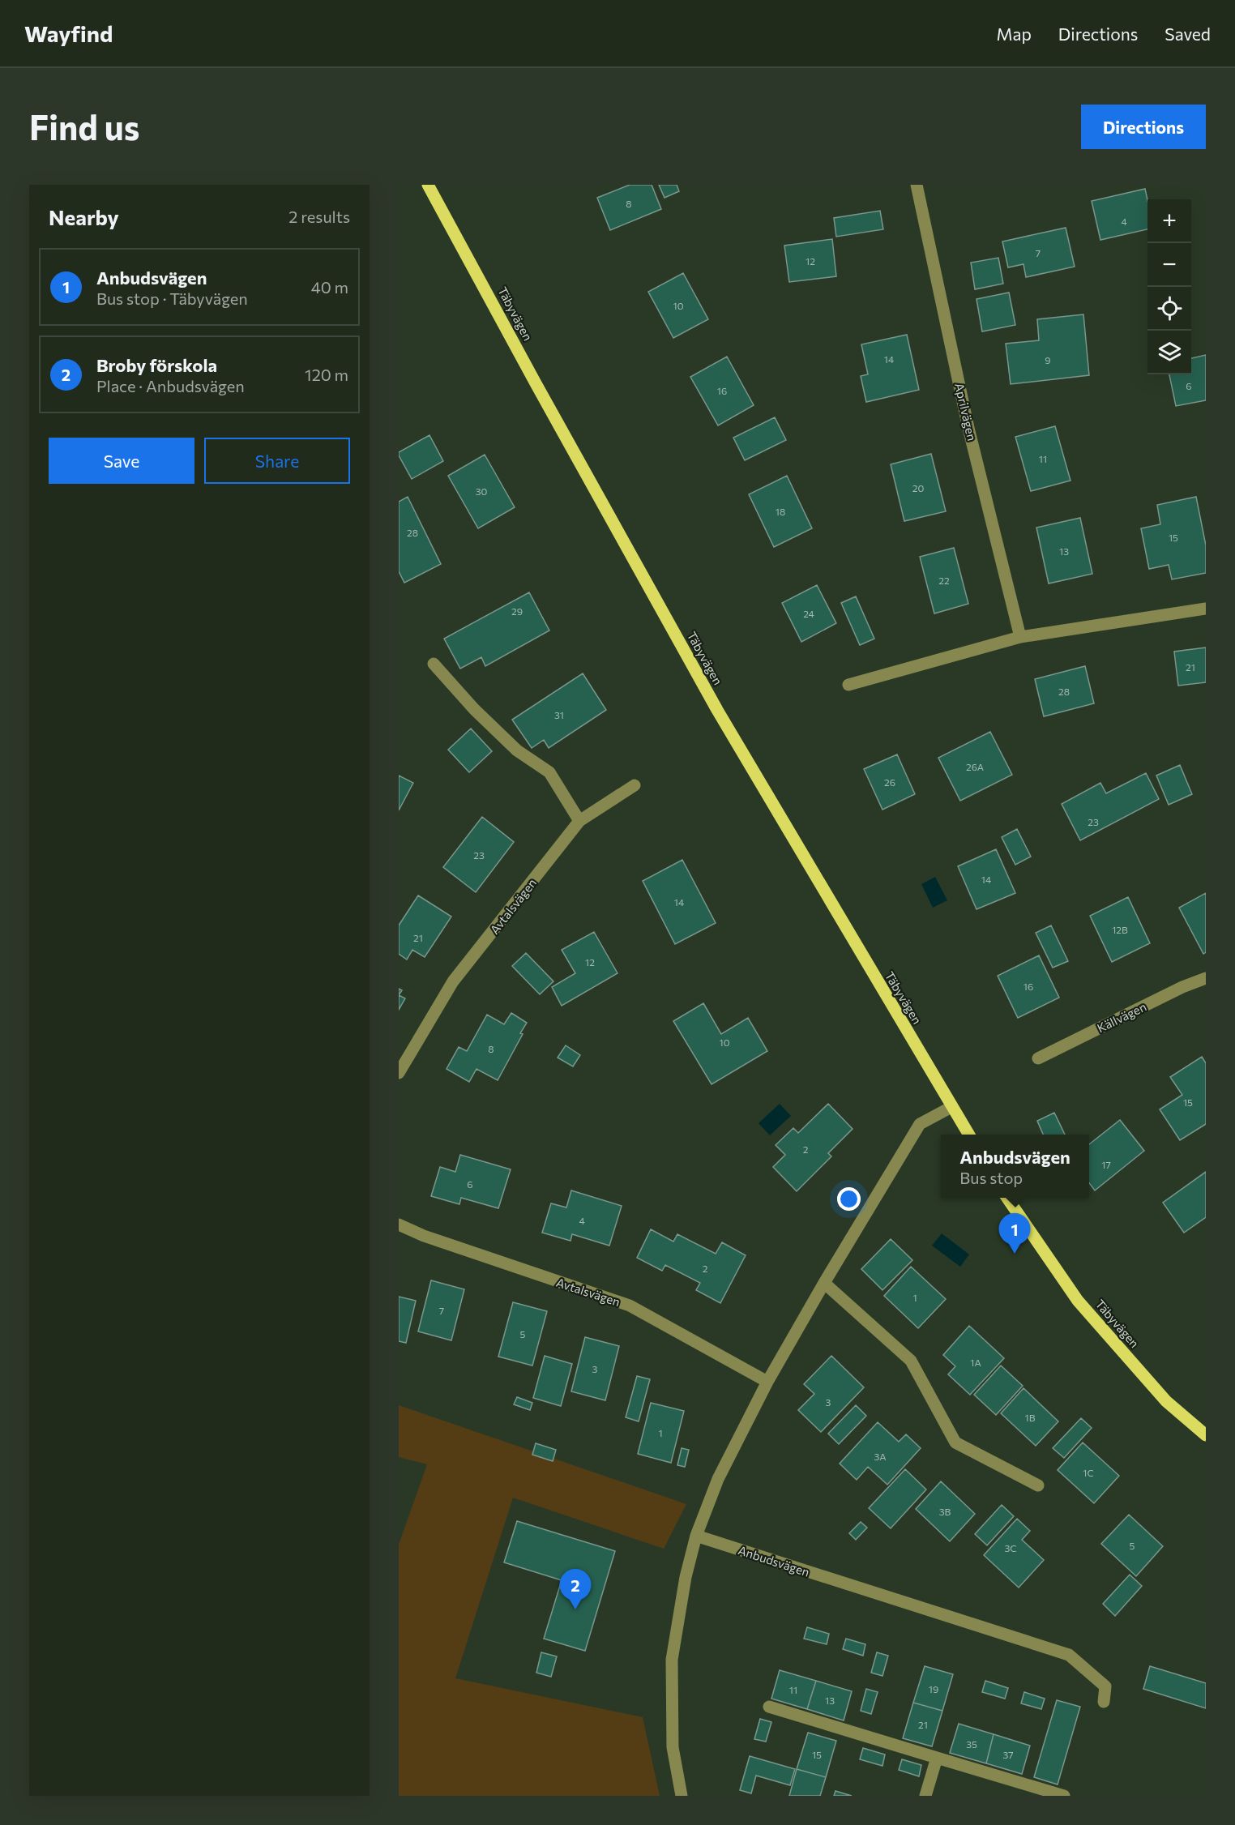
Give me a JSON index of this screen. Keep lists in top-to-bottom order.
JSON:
{
  "streets": {
    "main road": ["Täbyvägen"],
    "street": [
      "Aprilvägen",
      "Avtalsvägen",
      "Källvägen",
      "Anbudsvägen"
    ]
  },
  "house_numbers": [
    "8",
    "4",
    "7",
    "12",
    "10",
    "14",
    "9",
    "6",
    "16",
    "11",
    "20",
    "30",
    "18",
    "28",
    "15",
    "13",
    "22",
    "29",
    "24",
    "21",
    "28",
    "31",
    "26A",
    "26",
    "23",
    "23",
    "14",
    "14",
    "12B",
    "21",
    "12",
    "16",
    "10",
    "8",
    "15",
    "2",
    "17",
    "6",
    "4",
    "2",
    "1",
    "7",
    "5",
    "1A",
    "3",
    "3",
    "1B",
    "1",
    "3A",
    "1C",
    "3B",
    "5",
    "3C",
    "19",
    "11",
    "13",
    "21",
    "35",
    "15",
    "37"
  ],
  "page": {
    "header": "Wayfind",
    "nav": ["Map", "Directions", "Saved"],
    "buttons": [
      "Directions",
      ["Save", "Share"]
    ],
    "title": "Find us",
    "heading": ["Nearby", "2 results"],
    "map_buttons": ["+", "−"],
    "list": [
      {
        "mark": "1",
        "name": "Anbudsvägen",
        "note": "Bus stop · Täbyvägen",
        "value": "40 m"
      },
      {
        "mark": "2",
        "name": "Broby förskola",
        "note": "Place · Anbudsvägen",
        "value": "120 m"
      }
    ],
    "popup": ["Anbudsvägen", "Bus stop"],
    "pins": ["1", "2"]
  }
}
